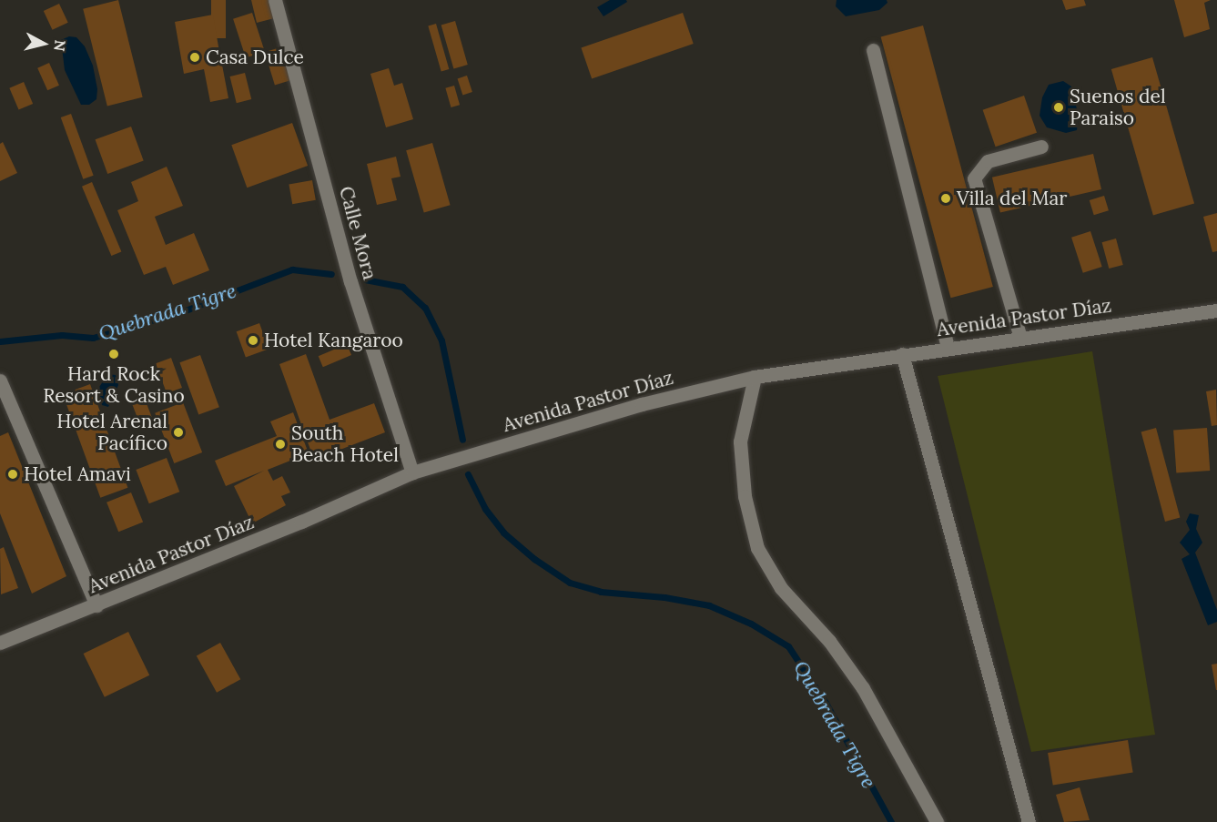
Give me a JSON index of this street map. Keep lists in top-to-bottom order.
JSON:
{
  "streets": {
    "street": ["Calle Mora", "Avenida Pastor Díaz"]
  },
  "crossings": [
    ["Calle Mora", "Avenida Pastor Díaz"]
  ],
  "water": ["Quebrada Tigre"],
  "places": [
    "Casa Dulce",
    "Suenos del Paraiso",
    "Villa del Mar",
    "Hotel Kangaroo",
    "Hard Rock Resort & Casino",
    "Hotel Arenal Pacífico",
    "South Beach Hotel",
    "Hotel Amavi"
  ],
  "north": "right"
}
